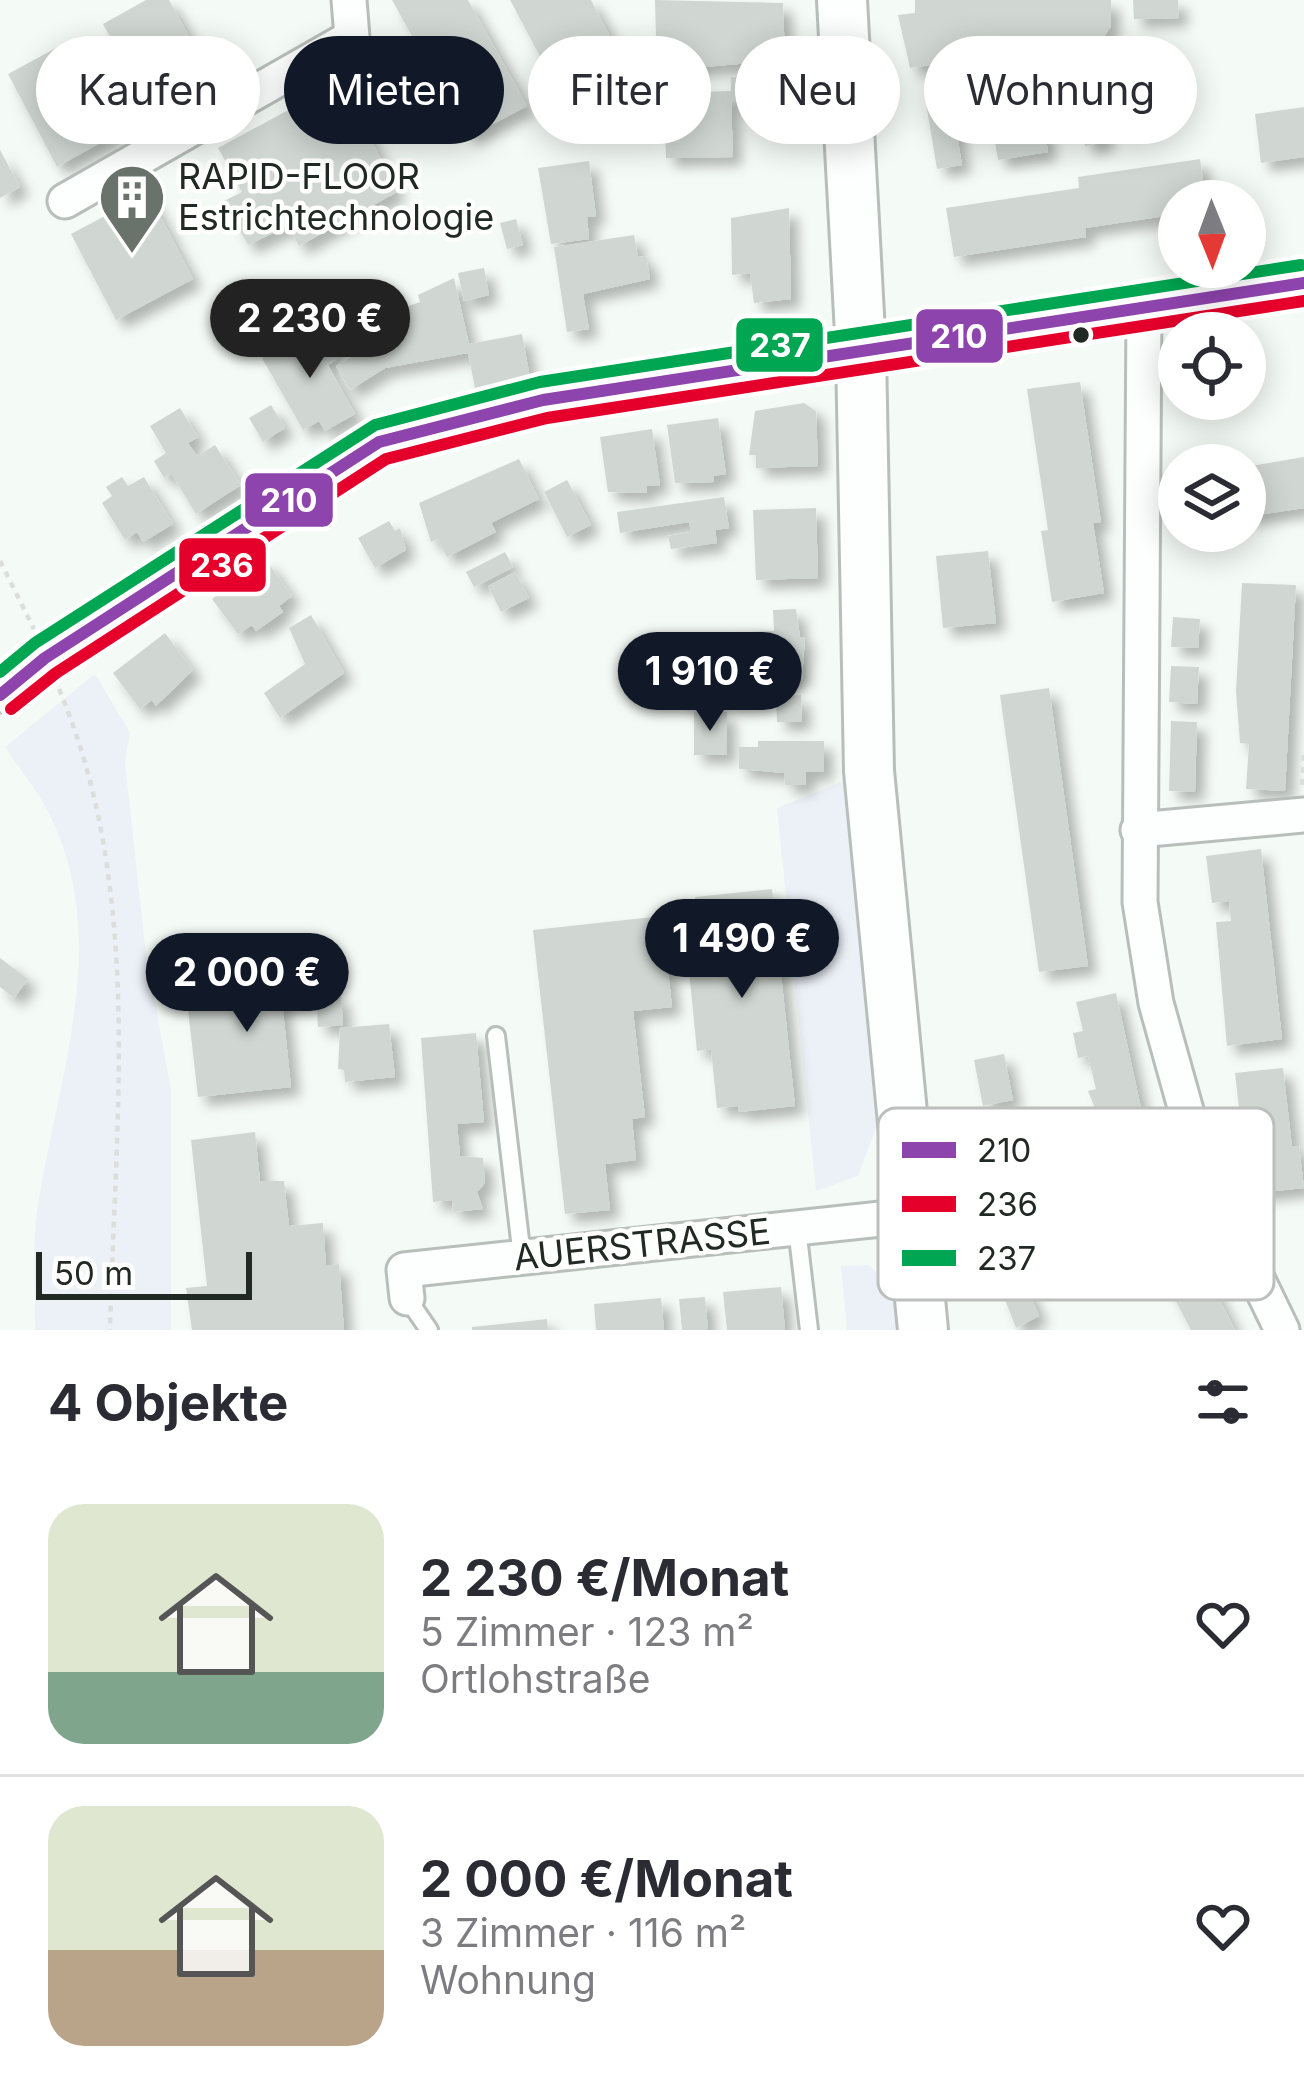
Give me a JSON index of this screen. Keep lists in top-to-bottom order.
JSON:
{
  "streets": {
    "street": ["AUERSTRASSE"]
  },
  "places": {
    "building": ["RAPID-FLOOR Estrichtechnologie"]
  },
  "lines": ["transit line 237", "transit line 210", "transit line 236"],
  "legend": ["210", "236", "237"],
  "scale_bar": "50 m",
  "north": "bottom",
  "page": {
    "chip": [
      "Kaufen",
      "Mieten",
      "Filter",
      "Neu",
      "Wohnung"
    ],
    "price": [
      "2 230 €",
      "1 910 €",
      "1 490 €",
      "2 000 €"
    ],
    "scale": "50 m",
    "heading": "4 Objekte",
    "list": [
      {
        "name": "2 230 €/Monat",
        "note": "5 Zimmer · 123 m² · Ortlohstraße"
      },
      {
        "name": "2 000 €/Monat",
        "note": "3 Zimmer · 116 m² · Wohnung"
      }
    ]
  }
}
